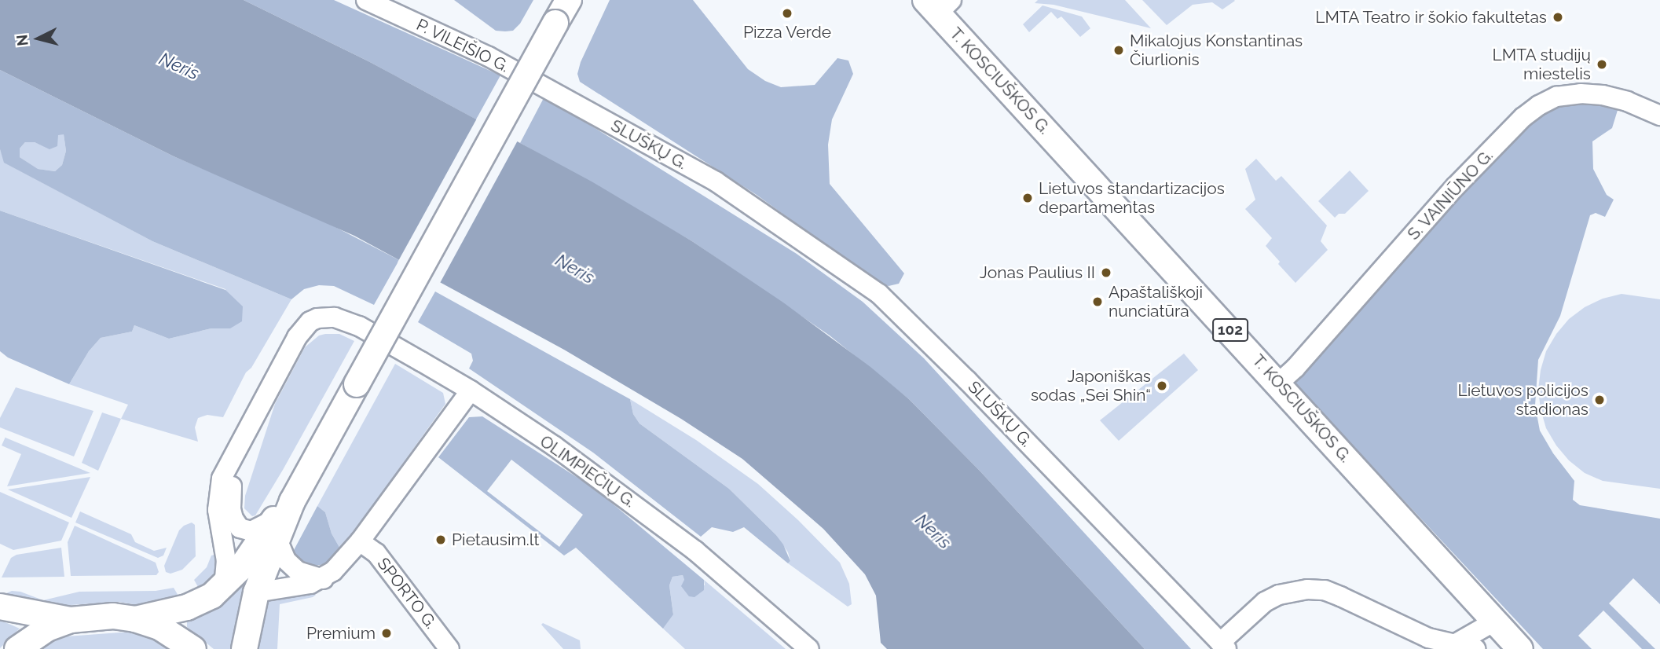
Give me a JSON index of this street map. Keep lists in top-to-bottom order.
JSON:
{
  "streets": {
    "main road": ["T. KOSCIUŠKOS G.", "102"],
    "street": [
      "P. VILEIŠIO G.",
      "SLUŠKŲ G.",
      "S. VAINIŪNO G.",
      "OLIMPIEČIŲ G.",
      "SPORTO G."
    ]
  },
  "crossings": [
    ["P. VILEIŠIO G.", "SLUŠKŲ G."],
    ["T. KOSCIUŠKOS G.", "SLUŠKŲ G."],
    ["T. KOSCIUŠKOS G.", "S. VAINIŪNO G."]
  ],
  "water": ["Neris"],
  "places": [
    "Pizza Verde",
    "LMTA Teatro ir šokio fakultetas",
    "Mikalojus Konstantinas Čiurlionis",
    "LMTA studijų miestelis",
    "Lietuvos standartizacijos departamentas",
    "Jonas Paulius II",
    "Apaštališkoji nunciatūra",
    "Japoniškas sodas „Sei Shin“",
    "Lietuvos policijos stadionas",
    "Pietausim.lt",
    "Premium"
  ],
  "north": "left"
}
